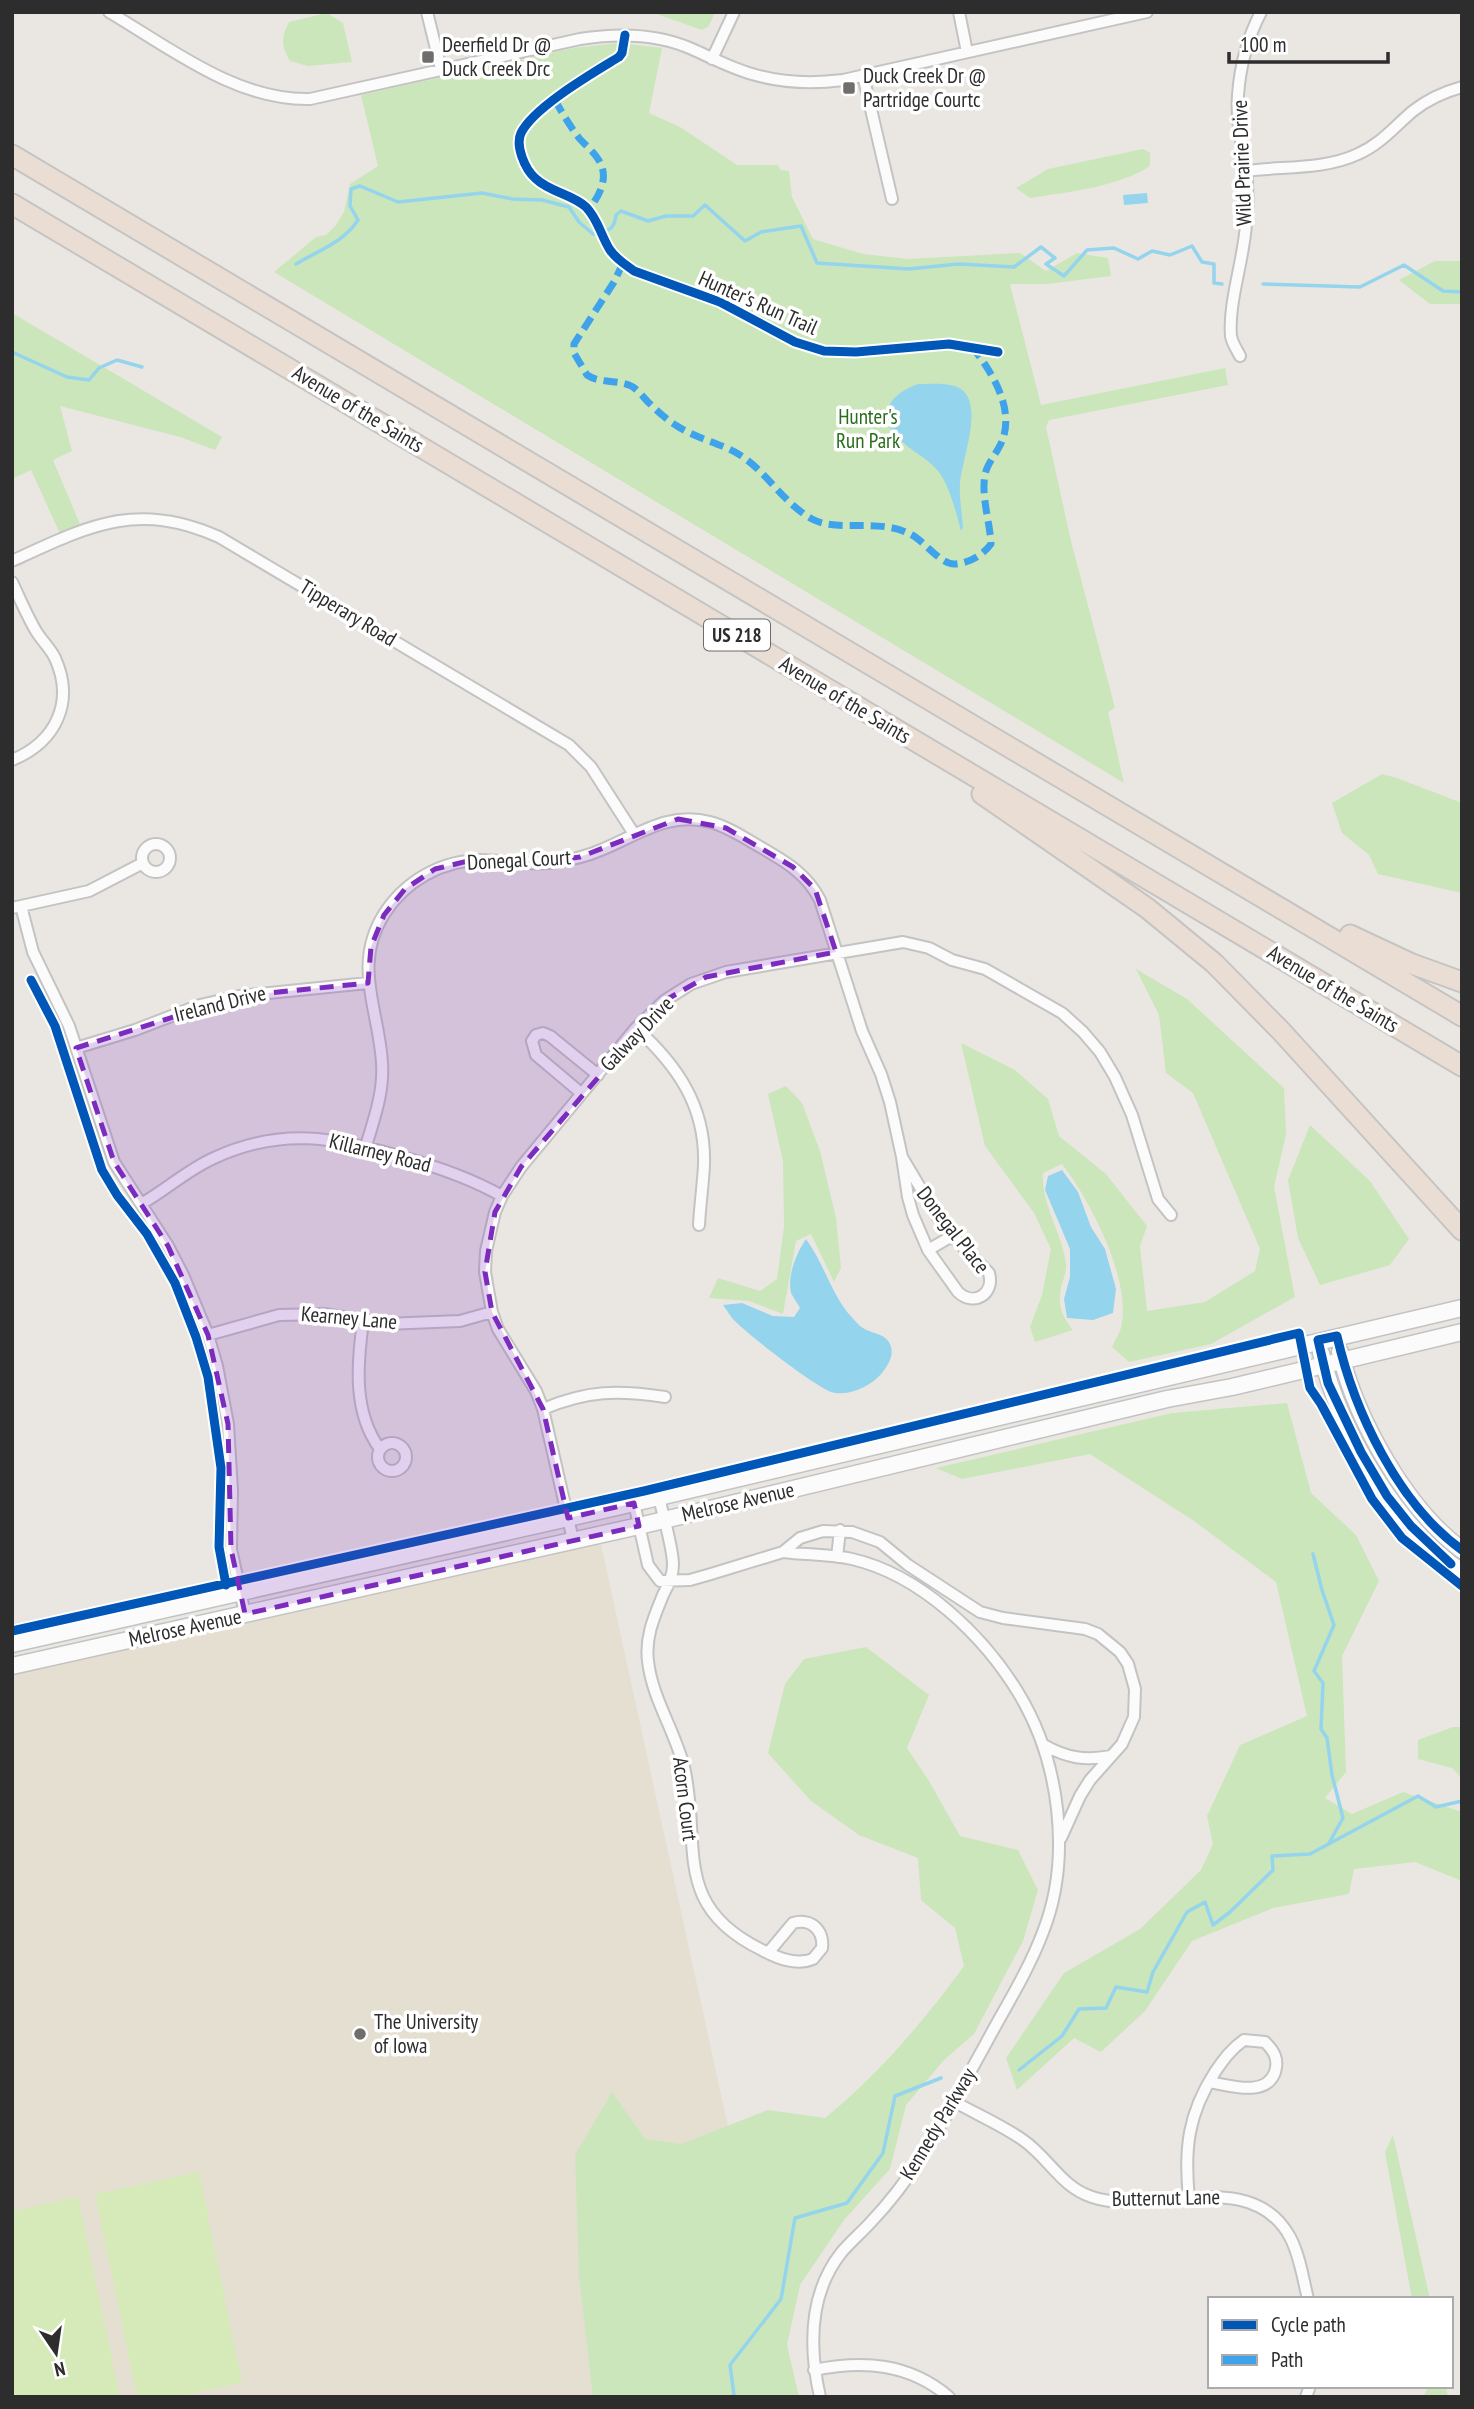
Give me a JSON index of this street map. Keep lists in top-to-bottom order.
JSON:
{
  "streets": {
    "highway": ["Avenue of the Saints", "US 218"],
    "main road": ["Melrose Avenue"],
    "street": [
      "Wild Prairie Drive",
      "Tipperary Road",
      "Donegal Court",
      "Ireland Drive",
      "Galway Drive",
      "Killarney Road",
      "Donegal Place",
      "Kearney Lane",
      "Acorn Court",
      "Kennedy Parkway",
      "Butternut Lane"
    ],
    "cycle path": ["Hunter's Run Trail"]
  },
  "crossings": [
    ["Tipperary Road", "Donegal Court"],
    ["Donegal Court", "Ireland Drive"],
    ["Donegal Court", "Galway Drive"],
    ["Donegal Court", "Killarney Road"],
    ["Donegal Court", "Donegal Place"],
    ["Galway Drive", "Killarney Road"],
    ["Galway Drive", "Donegal Place"],
    ["Galway Drive", "Kearney Lane"],
    ["Galway Drive", "Melrose Avenue"],
    ["Acorn Court", "Kennedy Parkway"],
    ["Kennedy Parkway", "Butternut Lane"]
  ],
  "parks": ["Hunter's Run Park"],
  "places": {
    "transit": ["Deerfield Dr @ Duck Creek Drc", "Duck Creek Dr @ Partridge Courtc"],
    "other": ["The University of Iowa"]
  },
  "legend": ["Cycle path", "Path"],
  "scale_bar": "100 m",
  "north": "bottom"
}
